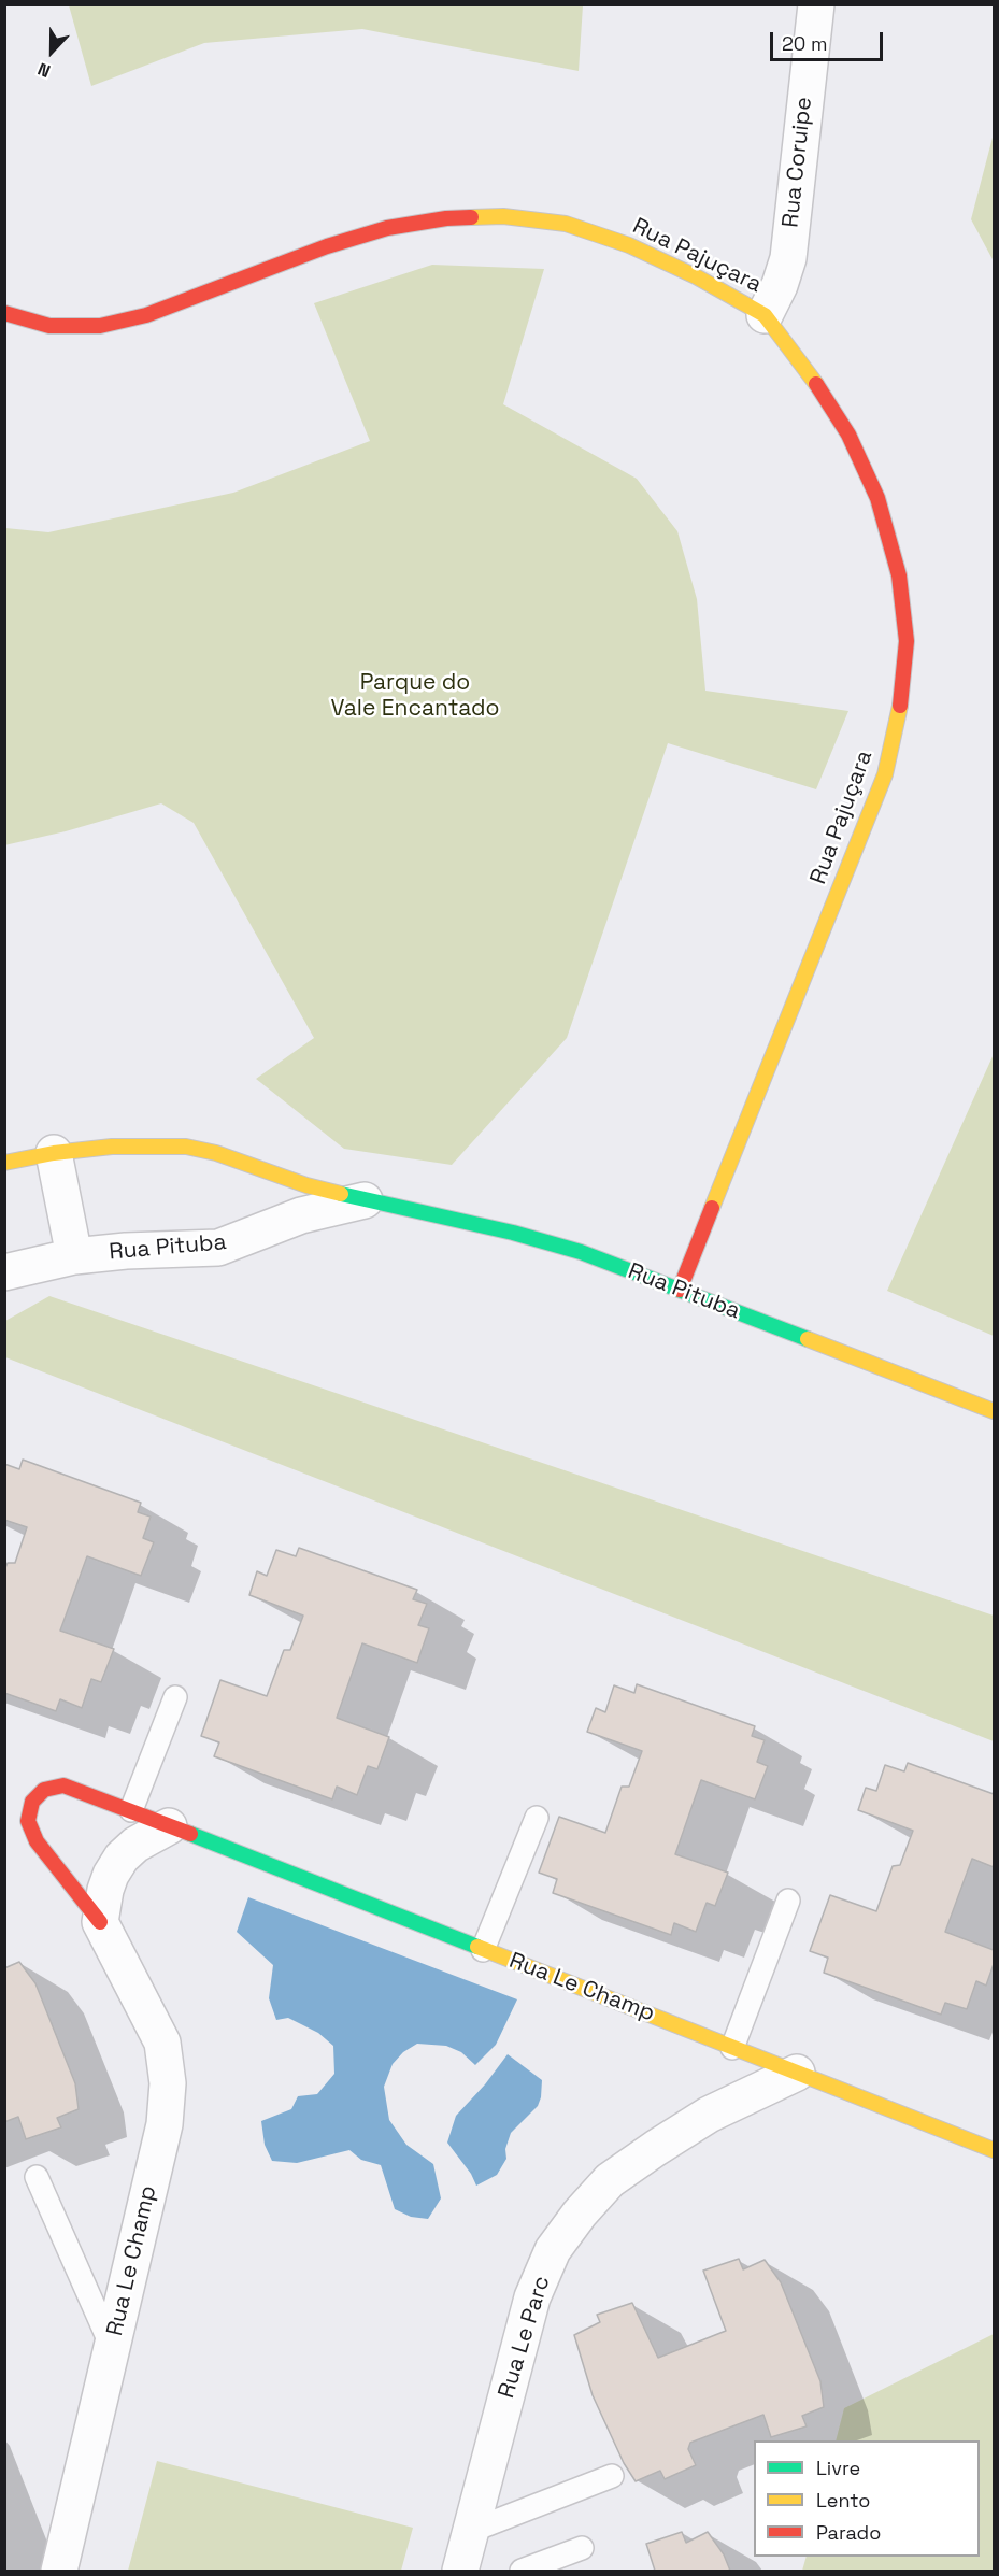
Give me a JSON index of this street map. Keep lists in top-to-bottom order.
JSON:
{
  "streets": {
    "street": [
      "Rua Coruipe",
      "Rua Pajuçara",
      "Rua Pituba",
      "Rua Le Champ",
      "Rua Le Parc"
    ]
  },
  "crossings": [
    ["Rua Coruipe", "Rua Pajuçara"],
    ["Rua Pajuçara", "Rua Pituba"],
    ["Rua Le Champ", "Rua Le Parc"]
  ],
  "parks": ["Parque do Vale Encantado"],
  "legend": ["Livre", "Lento", "Parado"],
  "scale_bar": "20 m",
  "north": "bottom"
}
